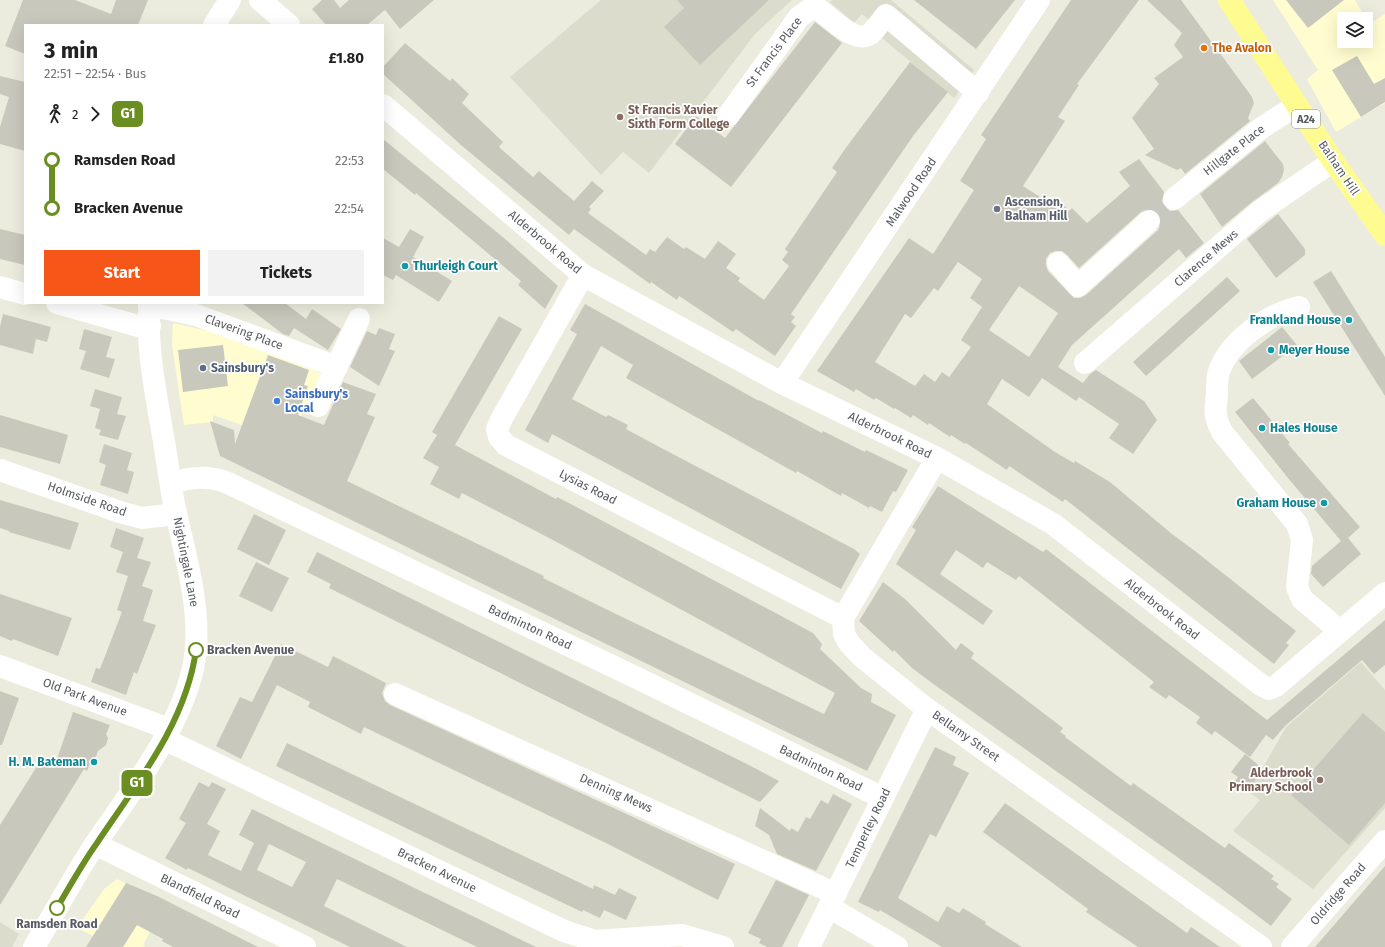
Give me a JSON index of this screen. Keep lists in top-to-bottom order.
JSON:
{
  "streets": {
    "highway": ["A24", "Balham Hill"],
    "street": [
      "St Francis Place",
      "Hillgate Place",
      "Malwood Road",
      "Alderbrook Road",
      "Clarence Mews",
      "Clavering Place",
      "Lysias Road",
      "Holmside Road",
      "Nightingale Lane",
      "Badminton Road",
      "Old Park Avenue",
      "Bellamy Street",
      "Denning Mews",
      "Temperley Road",
      "Bracken Avenue",
      "Oldridge Road",
      "Blandfield Road"
    ]
  },
  "crossings": [
    ["St Francis Place", "Malwood Road"],
    ["Hillgate Place", "Balham Hill"],
    ["Balham Hill", "Clarence Mews"],
    ["Malwood Road", "Alderbrook Road"],
    ["Alderbrook Road", "Lysias Road"],
    ["Clavering Place", "Nightingale Lane"],
    ["Lysias Road", "Bellamy Street"],
    ["Holmside Road", "Nightingale Lane"],
    ["Nightingale Lane", "Badminton Road"],
    ["Nightingale Lane", "Old Park Avenue"],
    ["Nightingale Lane", "Bracken Avenue"],
    ["Nightingale Lane", "Blandfield Road"],
    ["Badminton Road", "Temperley Road"],
    ["Old Park Avenue", "Bracken Avenue"],
    ["Bellamy Street", "Temperley Road"],
    ["Denning Mews", "Temperley Road"]
  ],
  "places": [
    "The Avalon",
    "St Francis Xavier Sixth Form College",
    "Ascension, Balham Hill",
    "Thurleigh Court",
    "Frankland House",
    "Meyer House",
    "Sainsbury's",
    "Sainsbury's Local",
    "Hales House",
    "Graham House",
    "Bracken Avenue",
    "H. M. Bateman",
    "Alderbrook Primary School",
    "Ramsden Road"
  ],
  "lines": ["bus line G1"],
  "page": {
    "on_map": "G1",
    "heading": ["3 min", "22:51 – 22:54 · Bus", "£1.80"],
    "legs": ["2", "G1"],
    "list": [
      {
        "name": "Ramsden Road",
        "value": "22:53"
      },
      {
        "name": "Bracken Avenue",
        "value": "22:54"
      }
    ],
    "buttons": ["Start", "Tickets"]
  }
}
